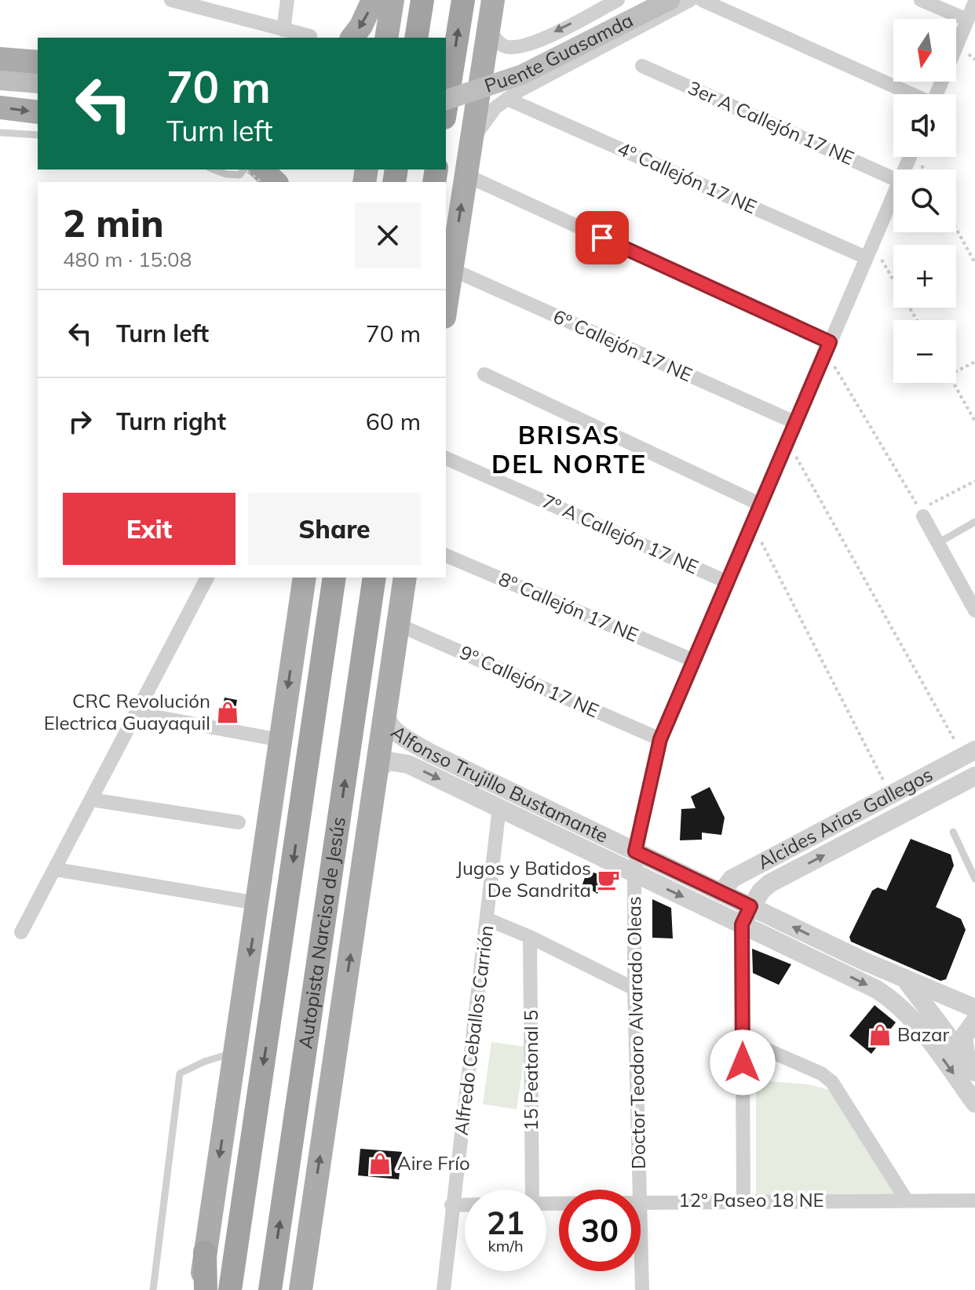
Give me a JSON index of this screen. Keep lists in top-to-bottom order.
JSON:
{
  "streets": {
    "highway": ["Autopista Narcisa de Jesús"],
    "main road": ["Puente Guasamda"],
    "street": [
      "3er A Callejón 17 NE",
      "4º Callejón 17 NE",
      "6º Callejón 17 NE",
      "7º A Callejón 17 NE",
      "8º Callejón 17 NE",
      "9º Callejón 17 NE",
      "Alfonso Trujillo Bustamante",
      "Alcides Arias Gallegos",
      "Alfredo Ceballos Carrión",
      "Doctor Teodoro Alvarado Oleas",
      "15 Peatonal 5",
      "12° Paseo 18 NE"
    ]
  },
  "crossings": [
    ["4º Callejón 17 NE", "Doctor Teodoro Alvarado Oleas"],
    ["6º Callejón 17 NE", "Doctor Teodoro Alvarado Oleas"],
    ["7º A Callejón 17 NE", "Doctor Teodoro Alvarado Oleas"],
    ["8º Callejón 17 NE", "Doctor Teodoro Alvarado Oleas"],
    ["9º Callejón 17 NE", "Autopista Narcisa de Jesús"],
    ["9º Callejón 17 NE", "Doctor Teodoro Alvarado Oleas"],
    ["Alfonso Trujillo Bustamante", "Alcides Arias Gallegos"],
    ["Alfonso Trujillo Bustamante", "Autopista Narcisa de Jesús"],
    ["Alfonso Trujillo Bustamante", "Alfredo Ceballos Carrión"],
    ["Alfonso Trujillo Bustamante", "Doctor Teodoro Alvarado Oleas"]
  ],
  "districts": ["BRISAS DEL NORTE"],
  "places": {
    "shop": ["CRC Revolución Electrica Guayaquil", "Bazar", "Aire Frío"],
    "cafe": ["Jugos y Batidos De Sandrita"]
  },
  "north": "bottom",
  "page": {
    "map_buttons": ["+", "−"],
    "turn": ["70 m", "Turn left"],
    "heading": ["2 min", "480 m · 15:08"],
    "list": [
      {
        "name": "Turn left",
        "value": "70 m"
      },
      {
        "name": "Turn right",
        "value": "60 m"
      }
    ],
    "buttons": ["Exit", "Share"],
    "speed": "21 km/h",
    "limit": "30"
  }
}
